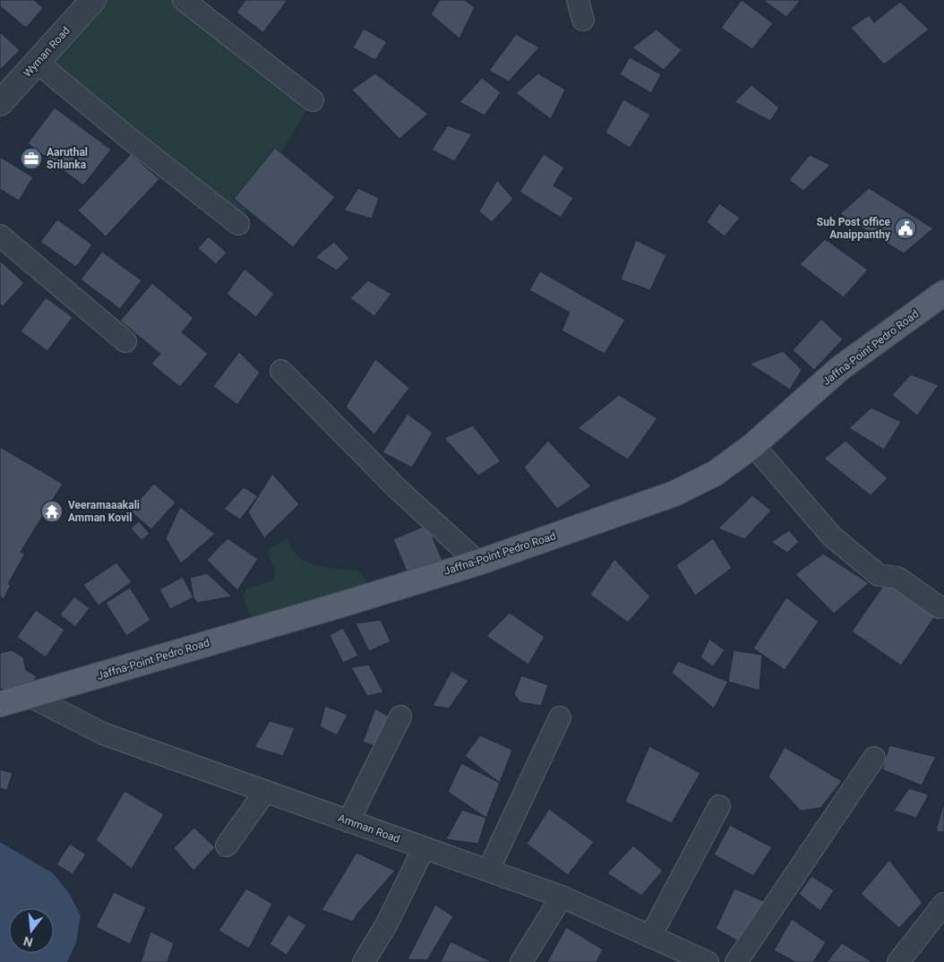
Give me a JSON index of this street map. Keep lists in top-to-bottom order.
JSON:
{
  "streets": {
    "main road": ["Jaffna-Point Pedro Road"],
    "street": ["Wyman Road", "Amman Road"]
  },
  "crossings": [
    ["Jaffna-Point Pedro Road", "Amman Road"]
  ],
  "places": {
    "office": ["Aaruthal Srilanka"],
    "public building": ["Sub Post office Anaippanthy"],
    "temple": ["Veeramaaakali Amman Kovil"]
  },
  "north": "bottom"
}
